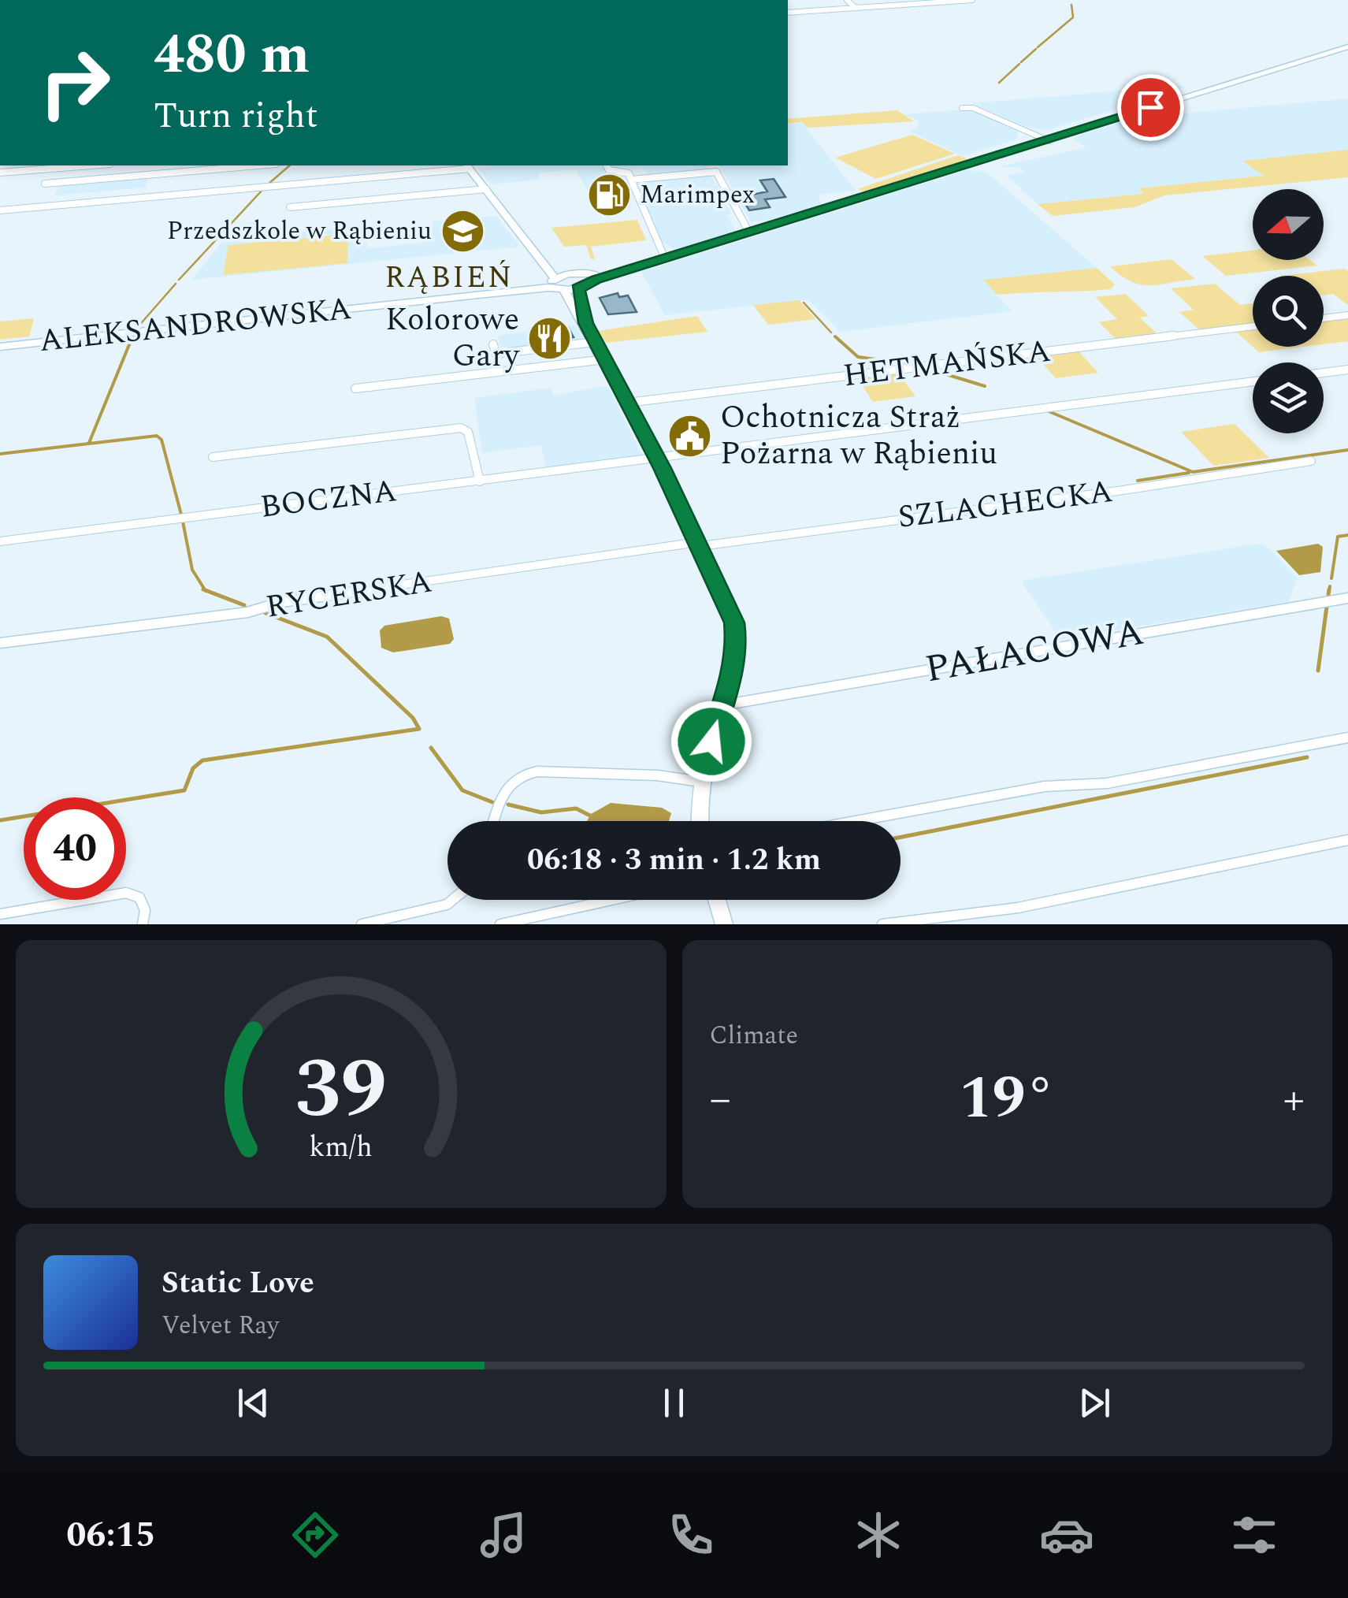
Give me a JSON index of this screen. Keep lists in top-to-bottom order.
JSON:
{
  "streets": {
    "main road": ["ALEKSANDROWSKA"],
    "street": [
      "HETMAŃSKA",
      "BOCZNA",
      "SZLACHECKA",
      "RYCERSKA",
      "PAŁACOWA"
    ]
  },
  "crossings": [
    ["SZLACHECKA", "RYCERSKA"]
  ],
  "districts": ["RĄBIEŃ"],
  "places": {
    "fuel station": ["Marimpex"],
    "school or university": ["Przedszkole w Rąbieniu"],
    "restaurant": ["Kolorowe Gary"],
    "public building": ["Ochotnicza Straż Pożarna w Rąbieniu"]
  },
  "north": "left",
  "page": {
    "turn": ["480 m", "Turn right"],
    "limit": "40",
    "trip": "06:18 · 3 min · 1.2 km",
    "tile": "Climate",
    "heat": ["−", "19°", "+"],
    "song": ["Static Love", "Velvet Ray"],
    "tabs": "06:15",
    "gauge": ["39", "km/h"]
  }
}
